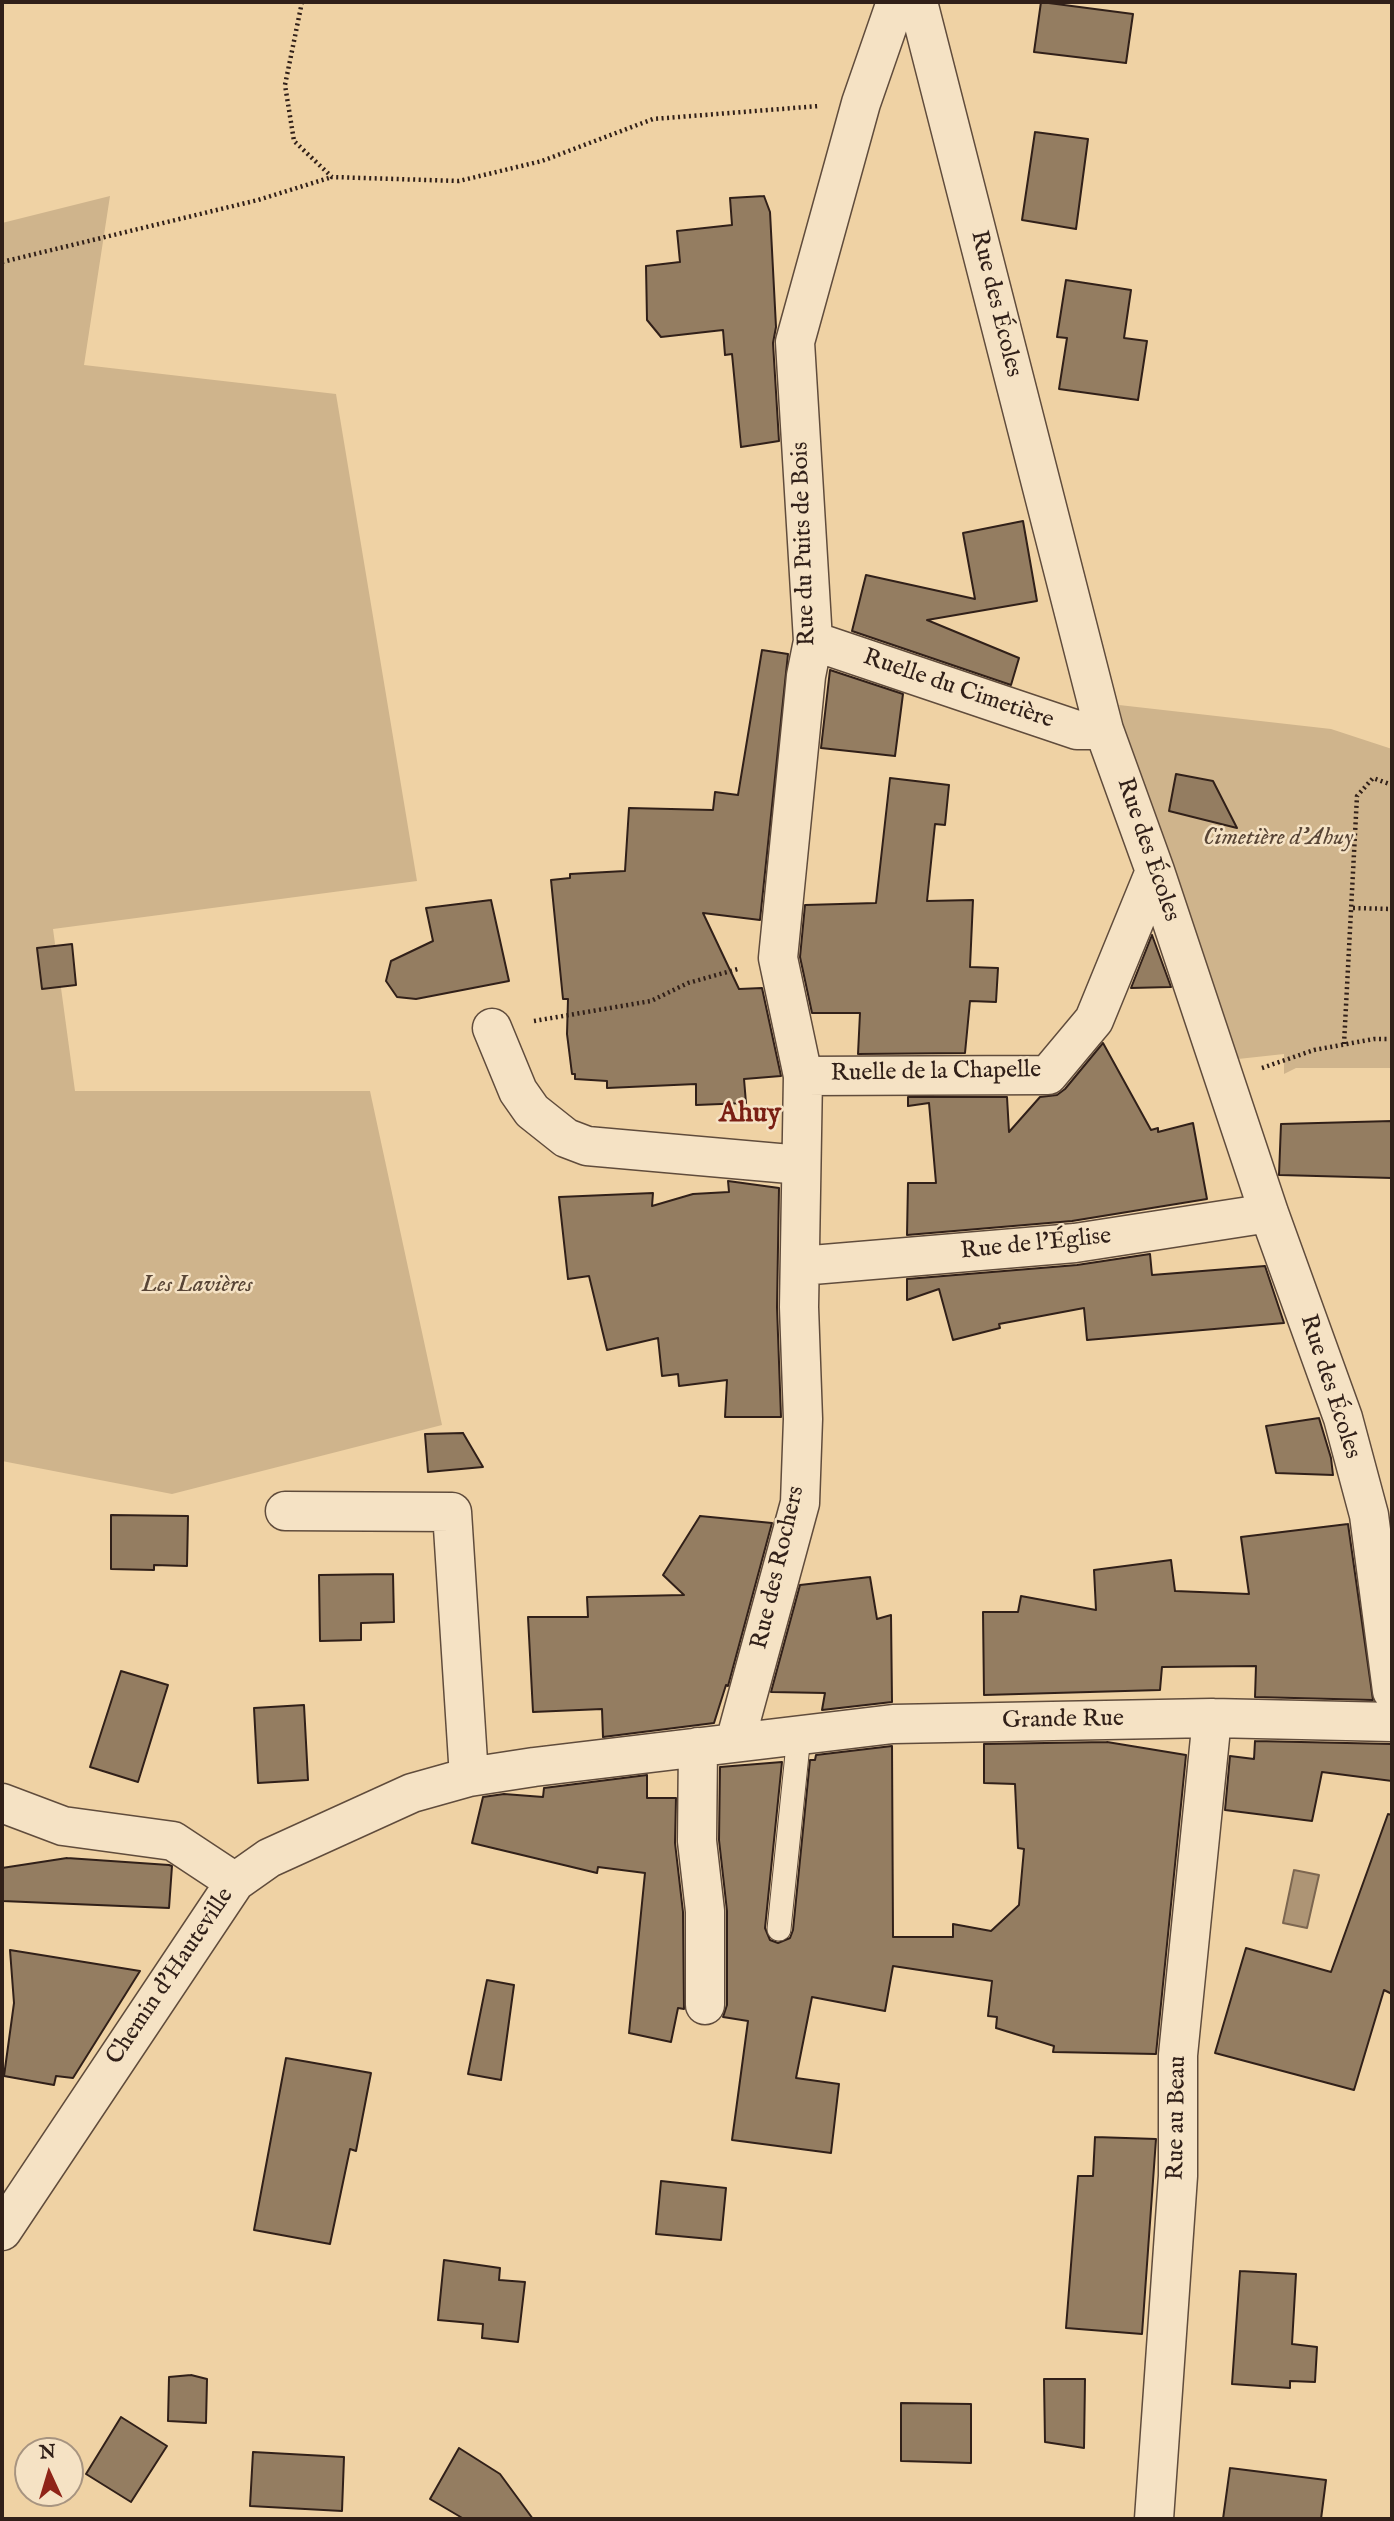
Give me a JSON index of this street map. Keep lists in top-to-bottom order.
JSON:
{
  "streets": {
    "street": [
      "Rue des Écoles",
      "Rue du Puits de Bois",
      "Ruelle du Cimetière",
      "Ruelle de la Chapelle",
      "Rue de l'Église",
      "Rue des Rochers",
      "Grande Rue",
      "Chemin d'Hauteville",
      "Rue au Beau"
    ]
  },
  "crossings": [
    ["Rue des Écoles", "Ruelle du Cimetière"],
    ["Rue des Écoles", "Ruelle de la Chapelle"],
    ["Rue des Écoles", "Rue de l'Église"],
    ["Rue du Puits de Bois", "Ruelle du Cimetière"],
    ["Rue du Puits de Bois", "Ruelle de la Chapelle"],
    ["Rue du Puits de Bois", "Rue de l'Église"],
    ["Rue du Puits de Bois", "Rue des Rochers"],
    ["Rue de l'Église", "Rue des Rochers"],
    ["Rue des Rochers", "Grande Rue"],
    ["Rue des Rochers", "Chemin d'Hauteville"],
    ["Grande Rue", "Chemin d'Hauteville"],
    ["Grande Rue", "Rue au Beau"]
  ],
  "districts": ["Ahuy"],
  "parks": ["Cimetière d'Ahuy", "Les Lavières"],
  "north": "top"
}
